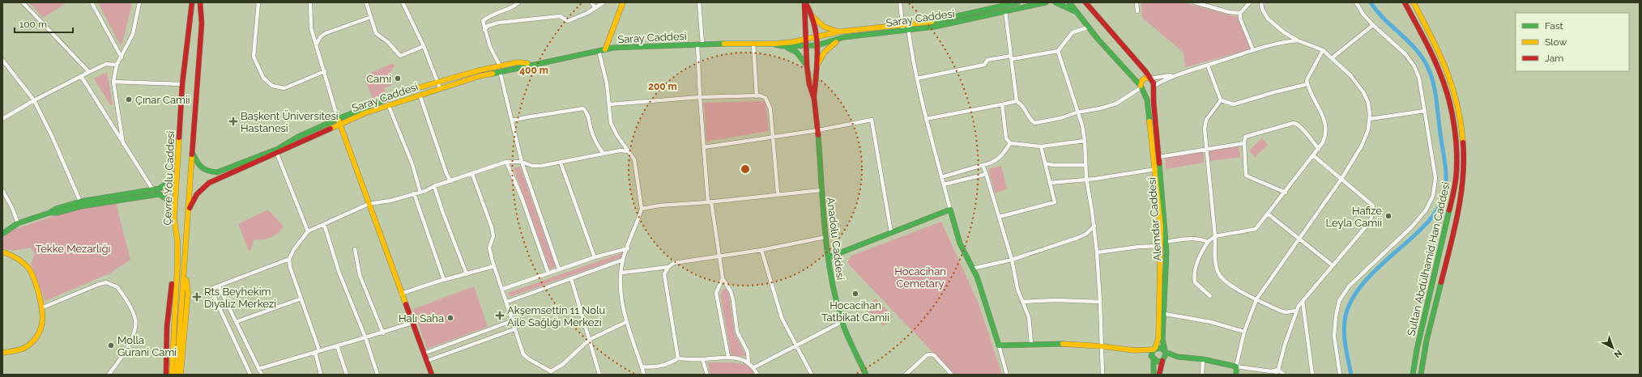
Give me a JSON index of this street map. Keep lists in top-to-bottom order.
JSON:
{
  "streets": {
    "main road": [
      "Saray Caddesi",
      "Çevre Yolu Caddesi",
      "Alemdar Caddesi",
      "Anadolu Caddesi",
      "Sultan Abdülhamid Han Caddesi"
    ]
  },
  "crossings": [
    ["Saray Caddesi", "Çevre Yolu Caddesi"],
    ["Saray Caddesi", "Anadolu Caddesi"]
  ],
  "parks": ["Tekke Mezarlığı", "Hocacihan Cemetary"],
  "places": {
    "other": [
      "Cami",
      "Çınar Camii",
      "Hafize Leyla Camii",
      "Hocacihan Tatbikat Camii",
      "Halı Saha",
      "Molla Gürani Cami"
    ],
    "health": ["Başkent Üniversitesi Hastanesi", "Rts Beyhekim Diyaliz Merkezi", "Akşemsettin 11 Nolu Aile Sağlığı Merkezi"]
  },
  "legend": ["Fast", "Slow", "Jam"],
  "scale_bar": "100 m",
  "north": "bottom right",
  "rings": ["400 m", "200 m"]
}
